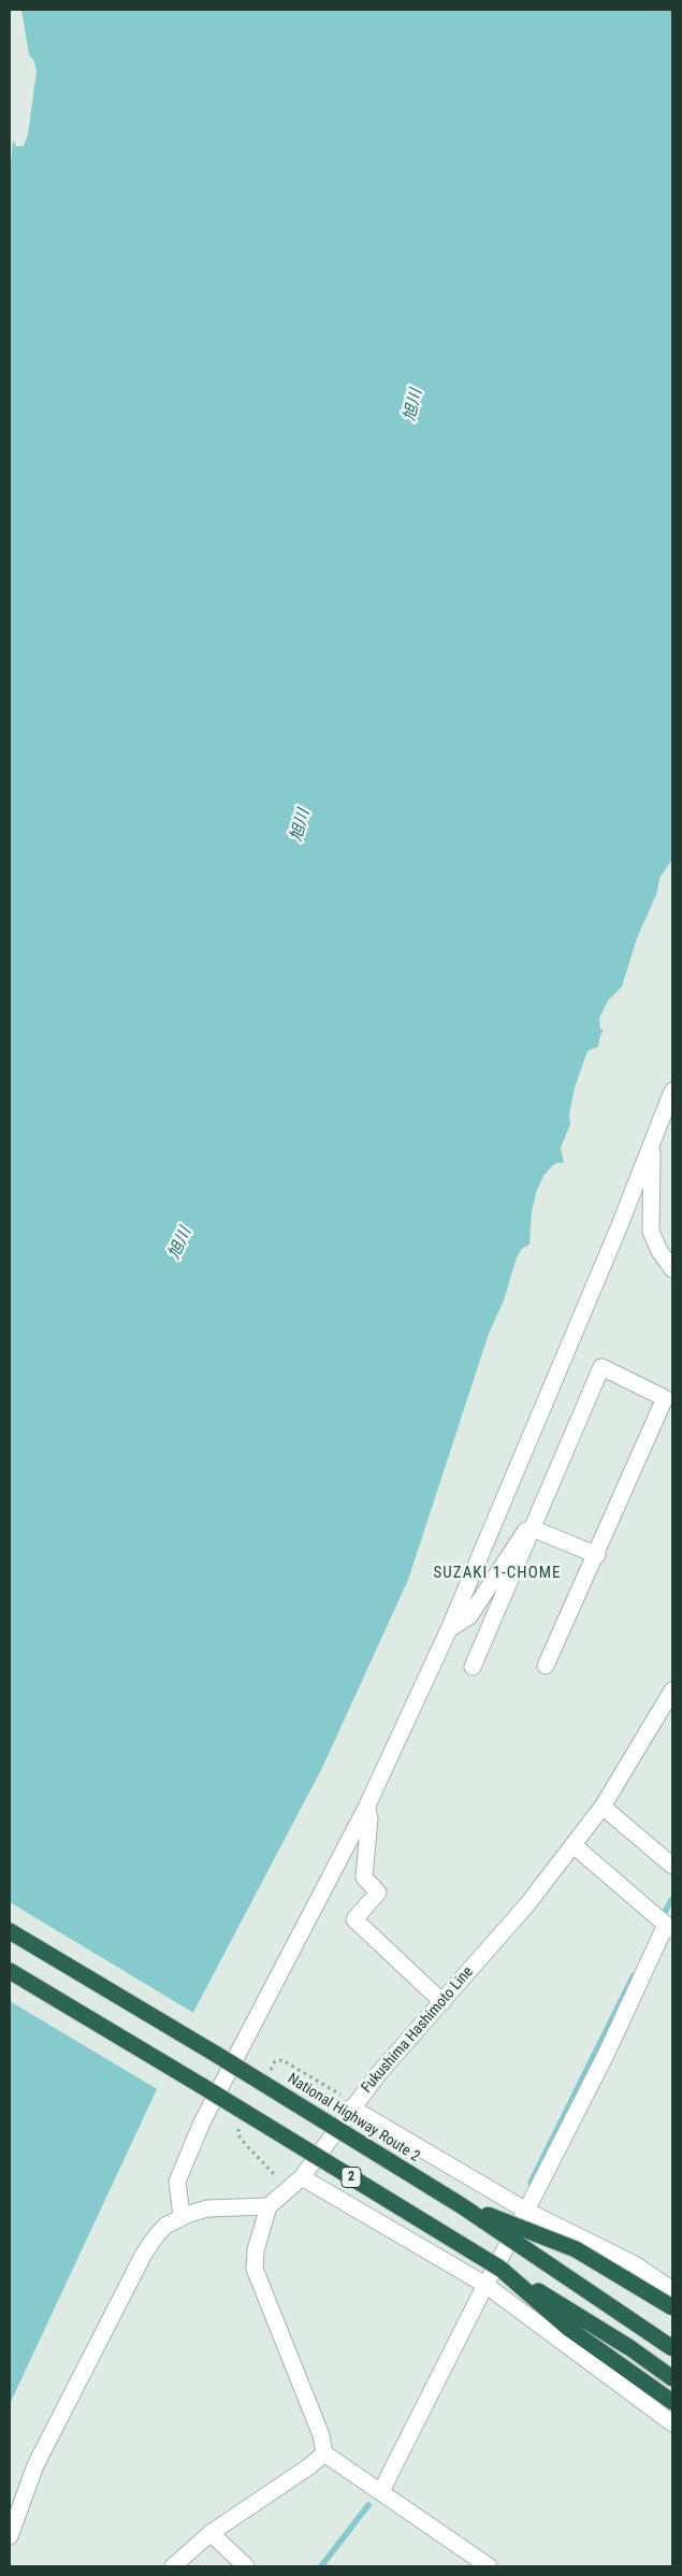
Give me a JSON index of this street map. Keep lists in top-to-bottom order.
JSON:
{
  "streets": {
    "highway": ["National Highway Route 2", "2"],
    "street": ["Fukushima Hashimoto Line"]
  },
  "districts": ["SUZAKI 1-CHOME"],
  "water": ["旭川"]
}
